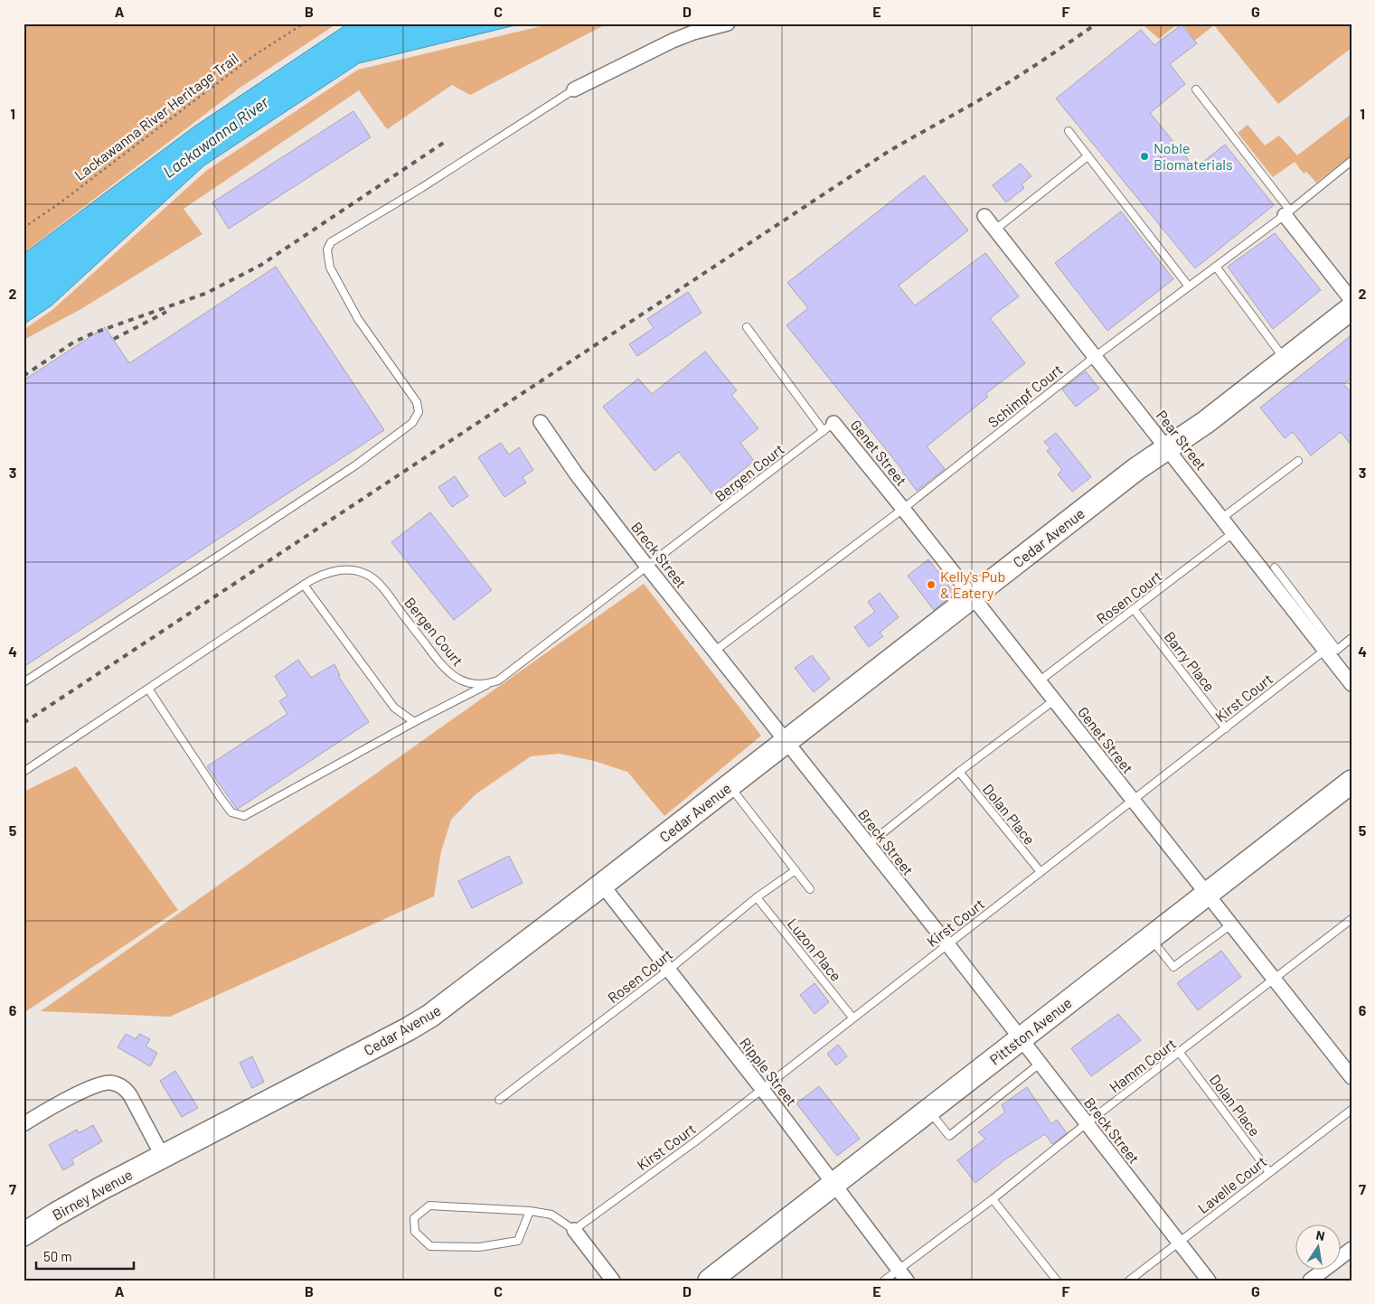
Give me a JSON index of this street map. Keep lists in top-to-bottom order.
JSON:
{
  "streets": {
    "main road": ["Cedar Avenue", "Pittston Avenue", "Birney Avenue"],
    "street": [
      "Pear Street",
      "Genet Street",
      "Breck Street",
      "Ripple Street"
    ],
    "lane": [
      "Schimpf Court",
      "Bergen Court",
      "Rosen Court",
      "Barry Place",
      "Kirst Court",
      "Dolan Place",
      "Luzon Place",
      "Hamm Court",
      "Lavelle Court"
    ],
    "path": ["Lackawanna River Heritage Trail"]
  },
  "crossings": [
    ["Schimpf Court", "Pear Street"],
    ["Schimpf Court", "Genet Street"],
    ["Schimpf Court", "Breck Street"],
    ["Pear Street", "Cedar Avenue"],
    ["Pear Street", "Rosen Court"],
    ["Pear Street", "Kirst Court"],
    ["Genet Street", "Bergen Court"],
    ["Genet Street", "Cedar Avenue"],
    ["Genet Street", "Rosen Court"],
    ["Genet Street", "Kirst Court"],
    ["Genet Street", "Pittston Avenue"],
    ["Genet Street", "Hamm Court"],
    ["Bergen Court", "Breck Street"],
    ["Cedar Avenue", "Breck Street"],
    ["Cedar Avenue", "Ripple Street"],
    ["Cedar Avenue", "Birney Avenue"],
    ["Breck Street", "Kirst Court"],
    ["Breck Street", "Pittston Avenue"],
    ["Breck Street", "Hamm Court"],
    ["Breck Street", "Lavelle Court"],
    ["Rosen Court", "Barry Place"],
    ["Rosen Court", "Luzon Place"],
    ["Rosen Court", "Ripple Street"],
    ["Barry Place", "Kirst Court"],
    ["Kirst Court", "Dolan Place"],
    ["Kirst Court", "Luzon Place"],
    ["Kirst Court", "Ripple Street"],
    ["Dolan Place", "Hamm Court"],
    ["Dolan Place", "Lavelle Court"],
    ["Pittston Avenue", "Ripple Street"],
    ["Hamm Court", "Ripple Street"]
  ],
  "water": ["Lackawanna River"],
  "places": ["Noble Biomaterials", "Kelly's Pub & Eatery"],
  "scale_bar": "50 m",
  "north": "top",
  "grid": {
    "columns": [
      "A",
      "B",
      "C",
      "D",
      "E",
      "F",
      "G"
    ],
    "rows": [
      "1",
      "2",
      "3",
      "4",
      "5",
      "6",
      "7"
    ]
  }
}
